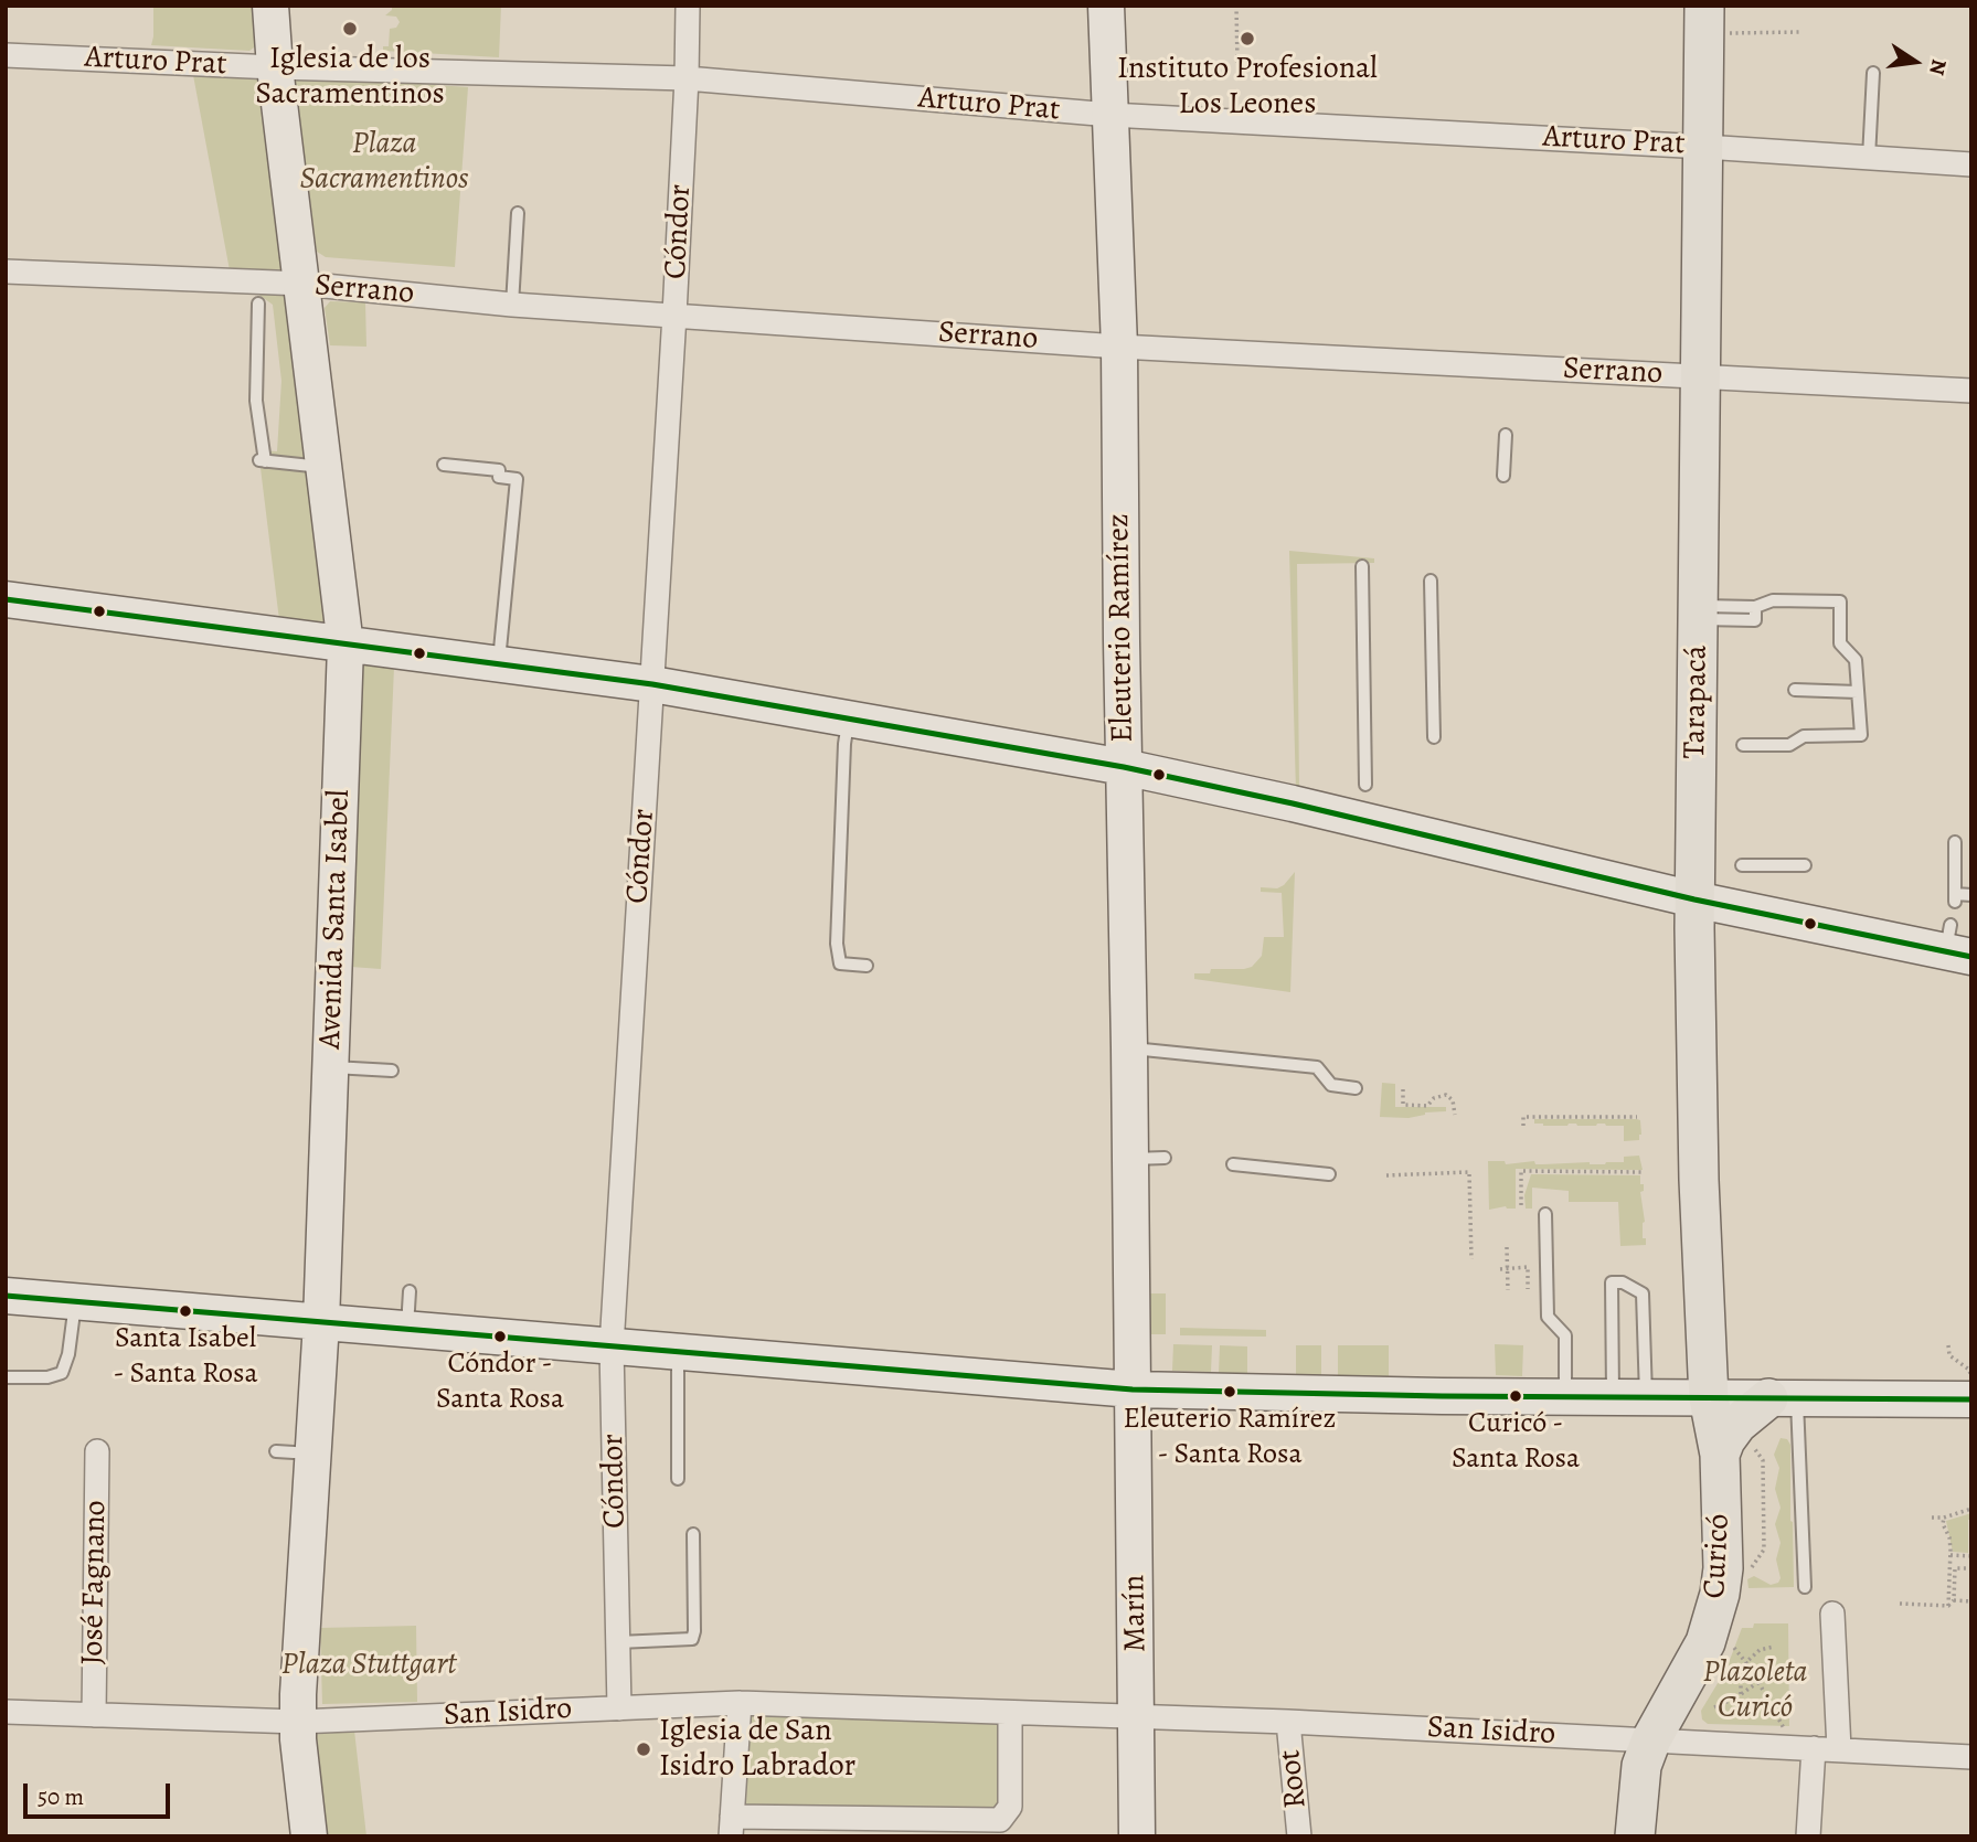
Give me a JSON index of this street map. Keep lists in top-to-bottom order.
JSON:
{
  "streets": {
    "main road": [
      "Eleuterio Ramírez",
      "Tarapacá",
      "Avenida Santa Isabel",
      "Curicó",
      "Marín"
    ],
    "street": [
      "Arturo Prat",
      "Cóndor",
      "Serrano",
      "José Fagnano",
      "San Isidro",
      "Root"
    ]
  },
  "crossings": [
    ["Arturo Prat", "Cóndor"],
    ["Arturo Prat", "Eleuterio Ramírez"],
    ["Arturo Prat", "Tarapacá"],
    ["Arturo Prat", "Avenida Santa Isabel"],
    ["Cóndor", "Serrano"],
    ["Cóndor", "San Isidro"],
    ["Serrano", "Eleuterio Ramírez"],
    ["Serrano", "Tarapacá"],
    ["Serrano", "Avenida Santa Isabel"],
    ["Eleuterio Ramírez", "Marín"],
    ["Tarapacá", "Curicó"],
    ["Avenida Santa Isabel", "San Isidro"],
    ["Curicó", "San Isidro"],
    ["José Fagnano", "San Isidro"],
    ["Marín", "San Isidro"],
    ["San Isidro", "Root"]
  ],
  "parks": ["Plaza Sacramentinos", "Plaza Stuttgart", "Plazoleta Curicó"],
  "places": [
    "Iglesia de los Sacramentinos",
    "Instituto Profesional Los Leones",
    "Santa Isabel - Santa Rosa",
    "Cóndor - Santa Rosa",
    "Eleuterio Ramírez - Santa Rosa",
    "Curicó - Santa Rosa",
    "Iglesia de San Isidro Labrador"
  ],
  "scale_bar": "50 m",
  "north": "right"
}
